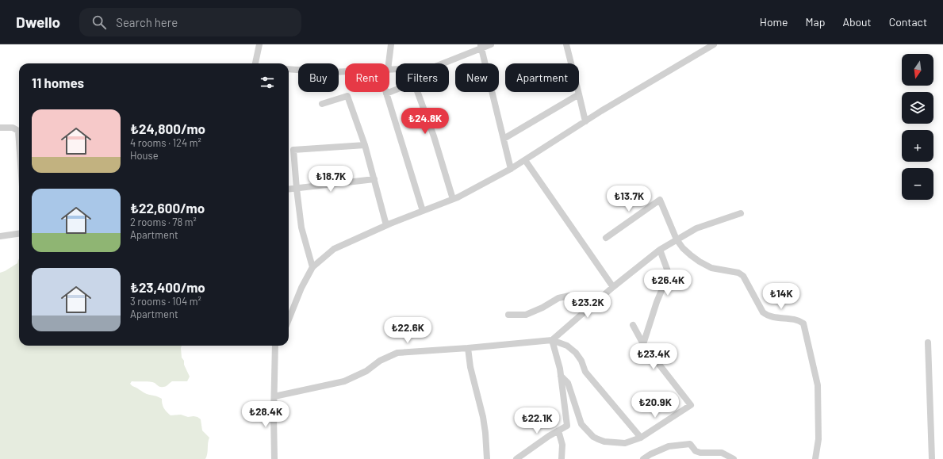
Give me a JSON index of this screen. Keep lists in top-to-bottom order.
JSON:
{
  "north": "bottom",
  "page": {
    "header": "Dwello",
    "search": "Search here",
    "nav": [
      "Home",
      "Map",
      "About",
      "Contact"
    ],
    "map_buttons": ["+", "−"],
    "chip": [
      "Buy",
      "Rent",
      "Filters",
      "New",
      "Apartment"
    ],
    "heading": "11 homes",
    "list": [
      {
        "name": "₺24,800/mo",
        "note": "4 rooms · 124 m² · House"
      },
      {
        "name": "₺22,600/mo",
        "note": "2 rooms · 78 m² · Apartment"
      },
      {
        "name": "₺23,400/mo",
        "note": "3 rooms · 104 m² · Apartment"
      }
    ],
    "price": [
      "₺24.8K",
      "₺18.7K",
      "₺13.7K",
      "₺26.4K",
      "₺14K",
      "₺23.2K",
      "₺22.6K",
      "₺23.4K",
      "₺20.9K",
      "₺28.4K",
      "₺22.1K"
    ]
  }
}
